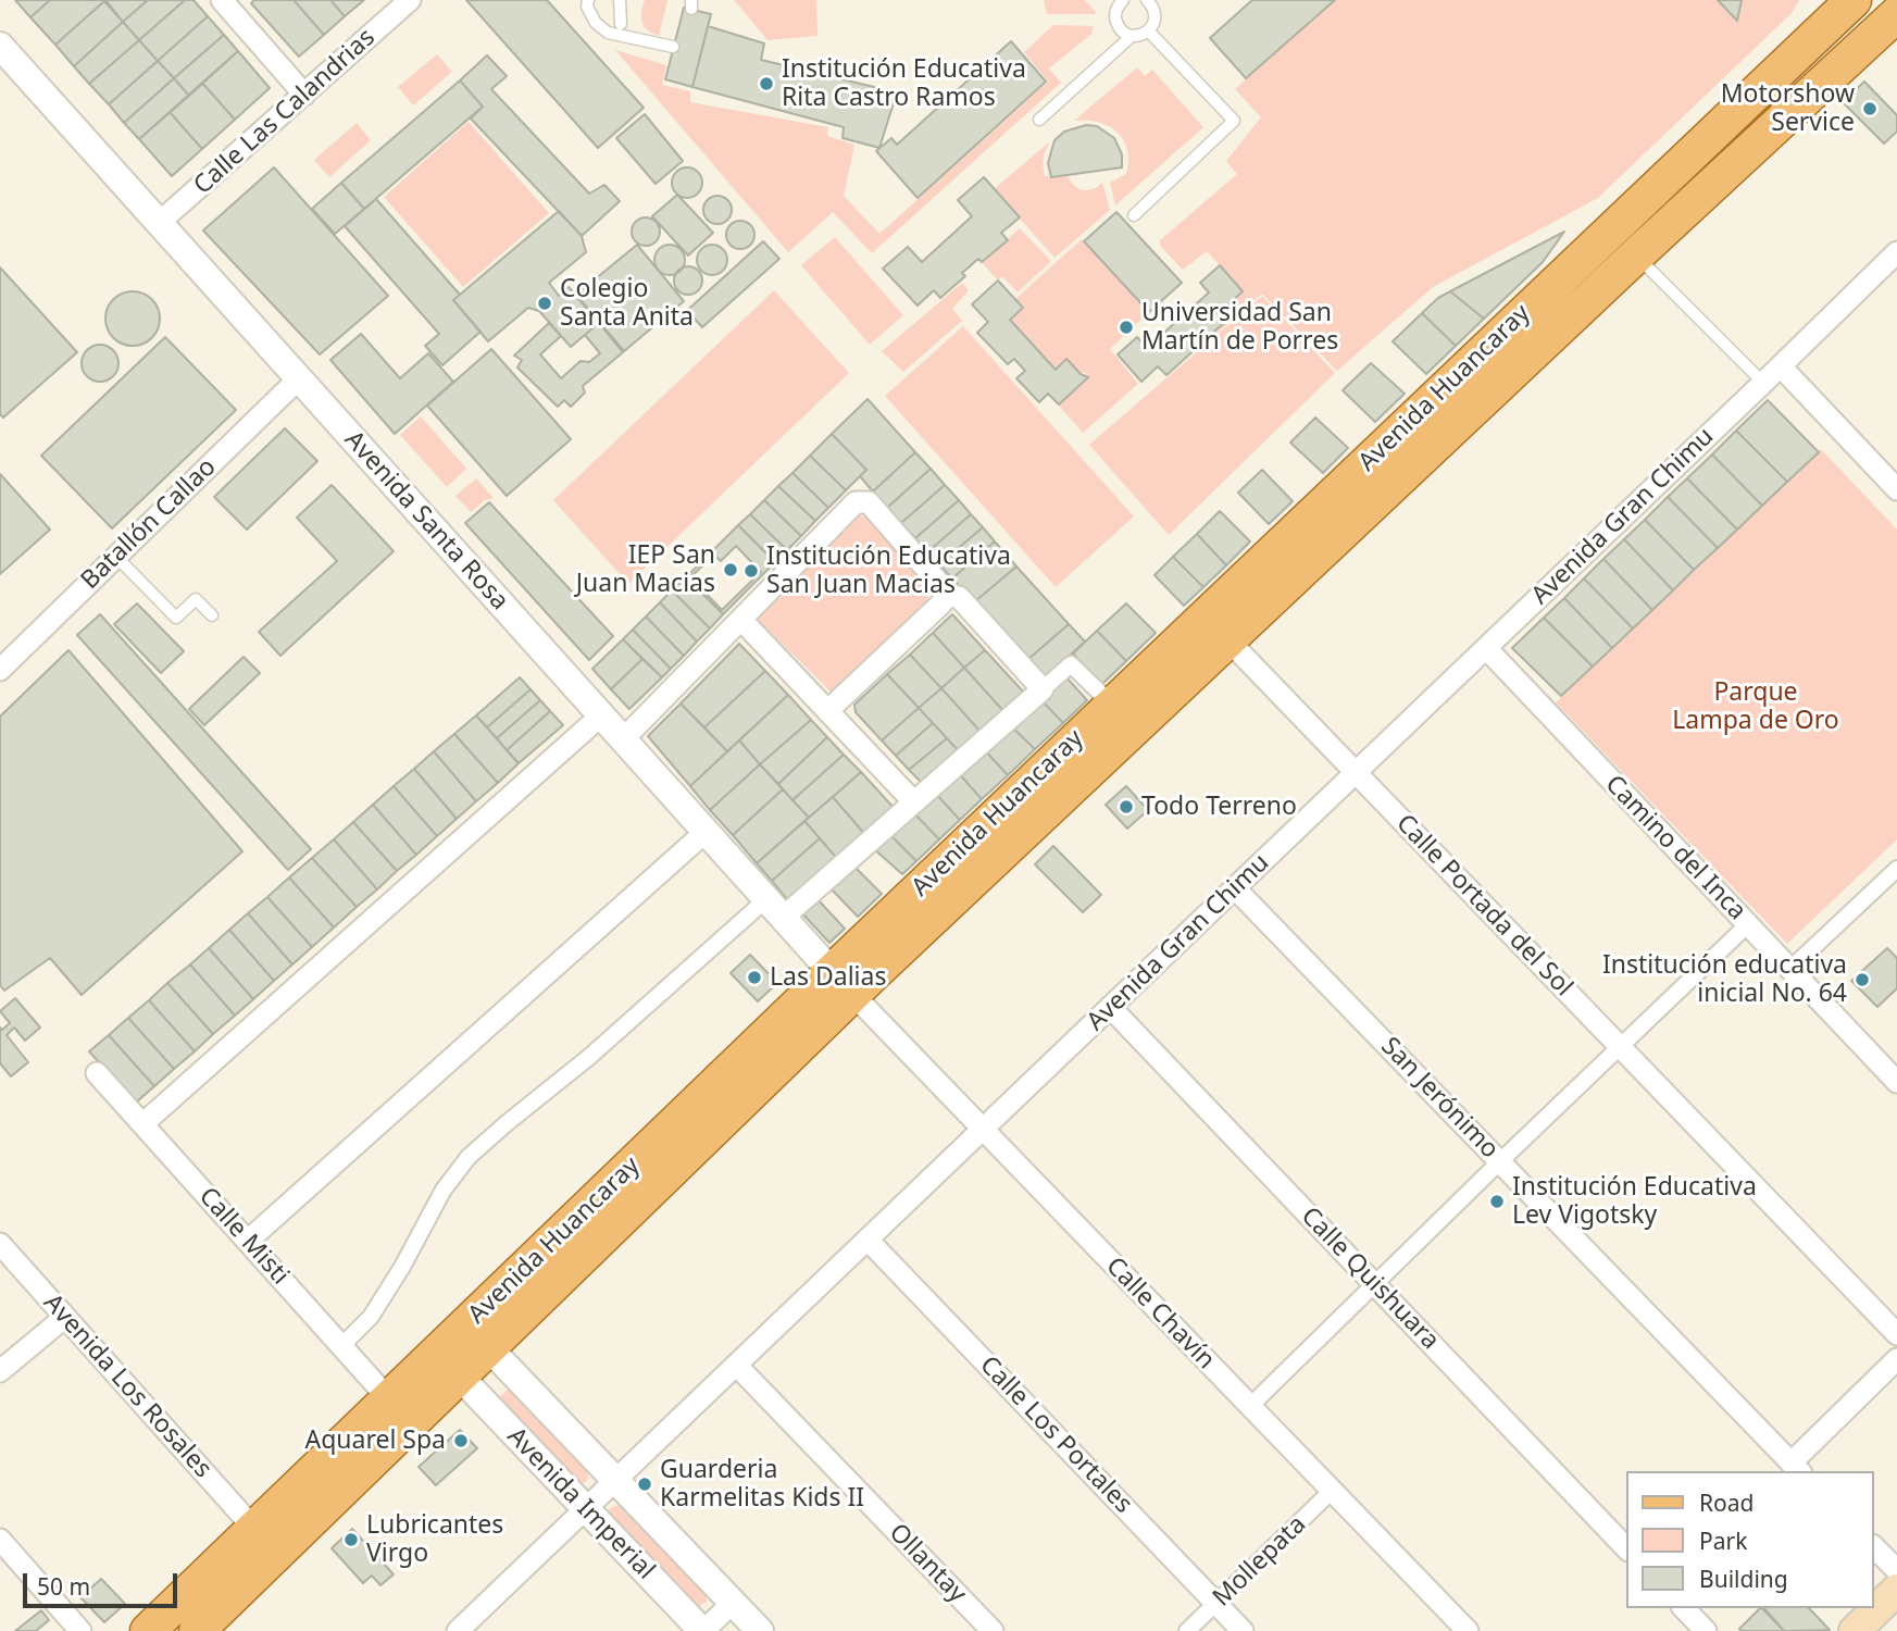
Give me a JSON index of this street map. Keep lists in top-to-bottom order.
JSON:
{
  "streets": {
    "main road": ["Avenida Huancaray"],
    "street": [
      "Calle Las Calandrias",
      "Avenida Gran Chimu",
      "Avenida Santa Rosa",
      "Batallón Callao",
      "Camino del Inca",
      "Calle Portada del Sol",
      "San Jerónimo",
      "Calle Misti",
      "Calle Quishuara",
      "Calle Chavín",
      "Avenida Los Rosales",
      "Calle Los Portales",
      "Avenida Imperial",
      "Mollepata",
      "Ollantay"
    ]
  },
  "crossings": [
    ["Calle Las Calandrias", "Avenida Santa Rosa"],
    ["Avenida Huancaray", "Avenida Santa Rosa"],
    ["Avenida Huancaray", "Calle Portada del Sol"],
    ["Avenida Huancaray", "Calle Misti"],
    ["Avenida Huancaray", "Calle Chavín"],
    ["Avenida Huancaray", "Avenida Los Rosales"],
    ["Avenida Huancaray", "Avenida Imperial"],
    ["Avenida Gran Chimu", "Camino del Inca"],
    ["Avenida Gran Chimu", "Calle Portada del Sol"],
    ["Avenida Gran Chimu", "San Jerónimo"],
    ["Avenida Gran Chimu", "Calle Quishuara"],
    ["Avenida Gran Chimu", "Calle Chavín"],
    ["Avenida Gran Chimu", "Calle Los Portales"],
    ["Avenida Gran Chimu", "Avenida Imperial"],
    ["Avenida Gran Chimu", "Ollantay"],
    ["Avenida Santa Rosa", "Batallón Callao"],
    ["Avenida Santa Rosa", "Calle Chavín"],
    ["Calle Chavín", "Mollepata"],
    ["Calle Los Portales", "Mollepata"]
  ],
  "parks": ["Parque Lampa de Oro"],
  "places": [
    "Institución Educativa Rita Castro Ramos",
    "Motorshow Service",
    "Colegio Santa Anita",
    "Universidad San Martín de Porres",
    "IEP San Juan Macias",
    "Institución Educativa San Juan Macias",
    "Todo Terreno",
    "Las Dalias",
    "Institución educativa inicial No. 64",
    "Institución Educativa Lev Vigotsky",
    "Aquarel Spa",
    "Guarderia Karmelitas Kids II",
    "Lubricantes Virgo"
  ],
  "legend": ["Road", "Park", "Building"],
  "scale_bar": "50 m"
}
